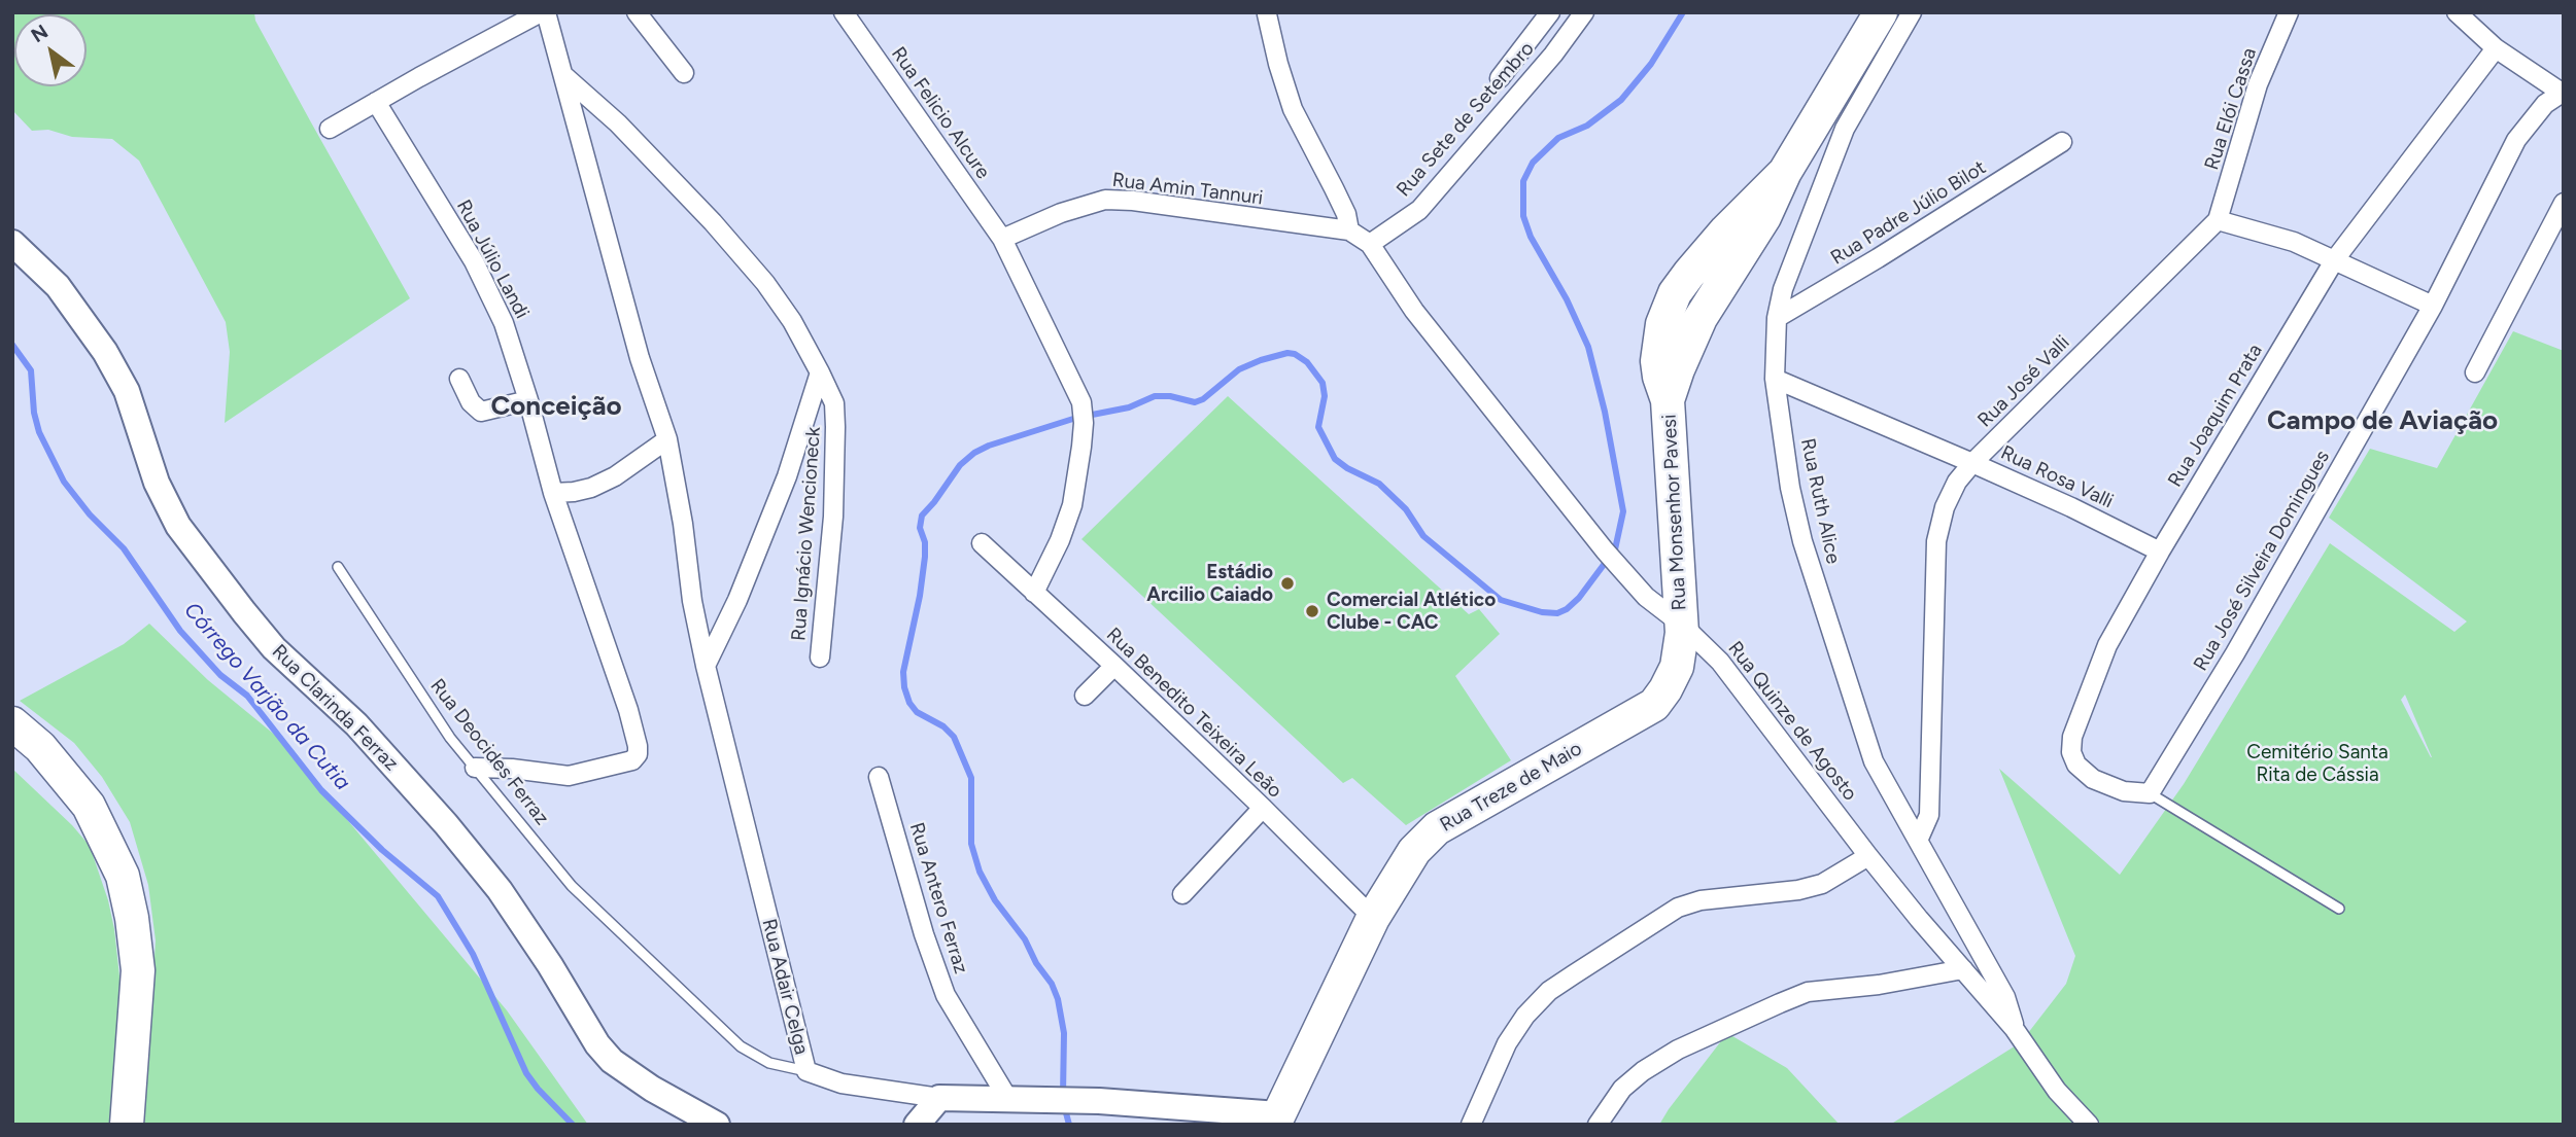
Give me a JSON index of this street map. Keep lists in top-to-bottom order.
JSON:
{
  "streets": {
    "highway": ["Rua Monsenhor Pavesi", "Rua Treze de Maio"],
    "street": [
      "Rua Elói Cassa",
      "Rua Felicio Alcure",
      "Rua Sete de Setembro",
      "Rua Amin Tannuri",
      "Rua Padre Júlio Bilot",
      "Rua Júlio Landi",
      "Rua José Valli",
      "Rua Joaquim Prata",
      "Rua Rosa Valli",
      "Rua Ruth Alice",
      "Rua Ignácio Wencioneck",
      "Rua José Silveira Domingues",
      "Rua Clarinda Ferraz",
      "Rua Benedito Teixeira Leão",
      "Rua Quinze de Agosto",
      "Rua Antero Ferraz",
      "Rua Adair Celga"
    ],
    "lane": ["Rua Deocides Ferraz"]
  },
  "crossings": [
    ["Rua Elói Cassa", "Rua José Valli"],
    ["Rua Felicio Alcure", "Rua Amin Tannuri"],
    ["Rua Felicio Alcure", "Rua Benedito Teixeira Leão"],
    ["Rua Sete de Setembro", "Rua Amin Tannuri"],
    ["Rua Sete de Setembro", "Rua Quinze de Agosto"],
    ["Rua Amin Tannuri", "Rua Quinze de Agosto"],
    ["Rua Padre Júlio Bilot", "Rua Ruth Alice"],
    ["Rua Júlio Landi", "Rua Deocides Ferraz"],
    ["Rua José Valli", "Rua Rosa Valli"],
    ["Rua José Valli", "Rua Ruth Alice"],
    ["Rua Joaquim Prata", "Rua Rosa Valli"],
    ["Rua Joaquim Prata", "Rua José Silveira Domingues"],
    ["Rua Rosa Valli", "Rua Ruth Alice"],
    ["Rua Ruth Alice", "Rua Quinze de Agosto"],
    ["Rua Monsenhor Pavesi", "Rua Quinze de Agosto"],
    ["Rua Monsenhor Pavesi", "Rua Treze de Maio"],
    ["Rua Benedito Teixeira Leão", "Rua Treze de Maio"],
    ["Rua Quinze de Agosto", "Rua Treze de Maio"],
    ["Rua Deocides Ferraz", "Rua Adair Celga"],
    ["Rua Treze de Maio", "Rua Adair Celga"],
    ["Rua Antero Ferraz", "Rua Adair Celga"]
  ],
  "districts": ["Conceição", "Campo de Aviação"],
  "water": ["Córrego Varjão da Cutia"],
  "parks": ["Cemitério Santa Rita de Cássia"],
  "places": ["Estádio Arcilio Caiado", "Comercial Atlético Clube - CAC"],
  "north": "top left"
}
